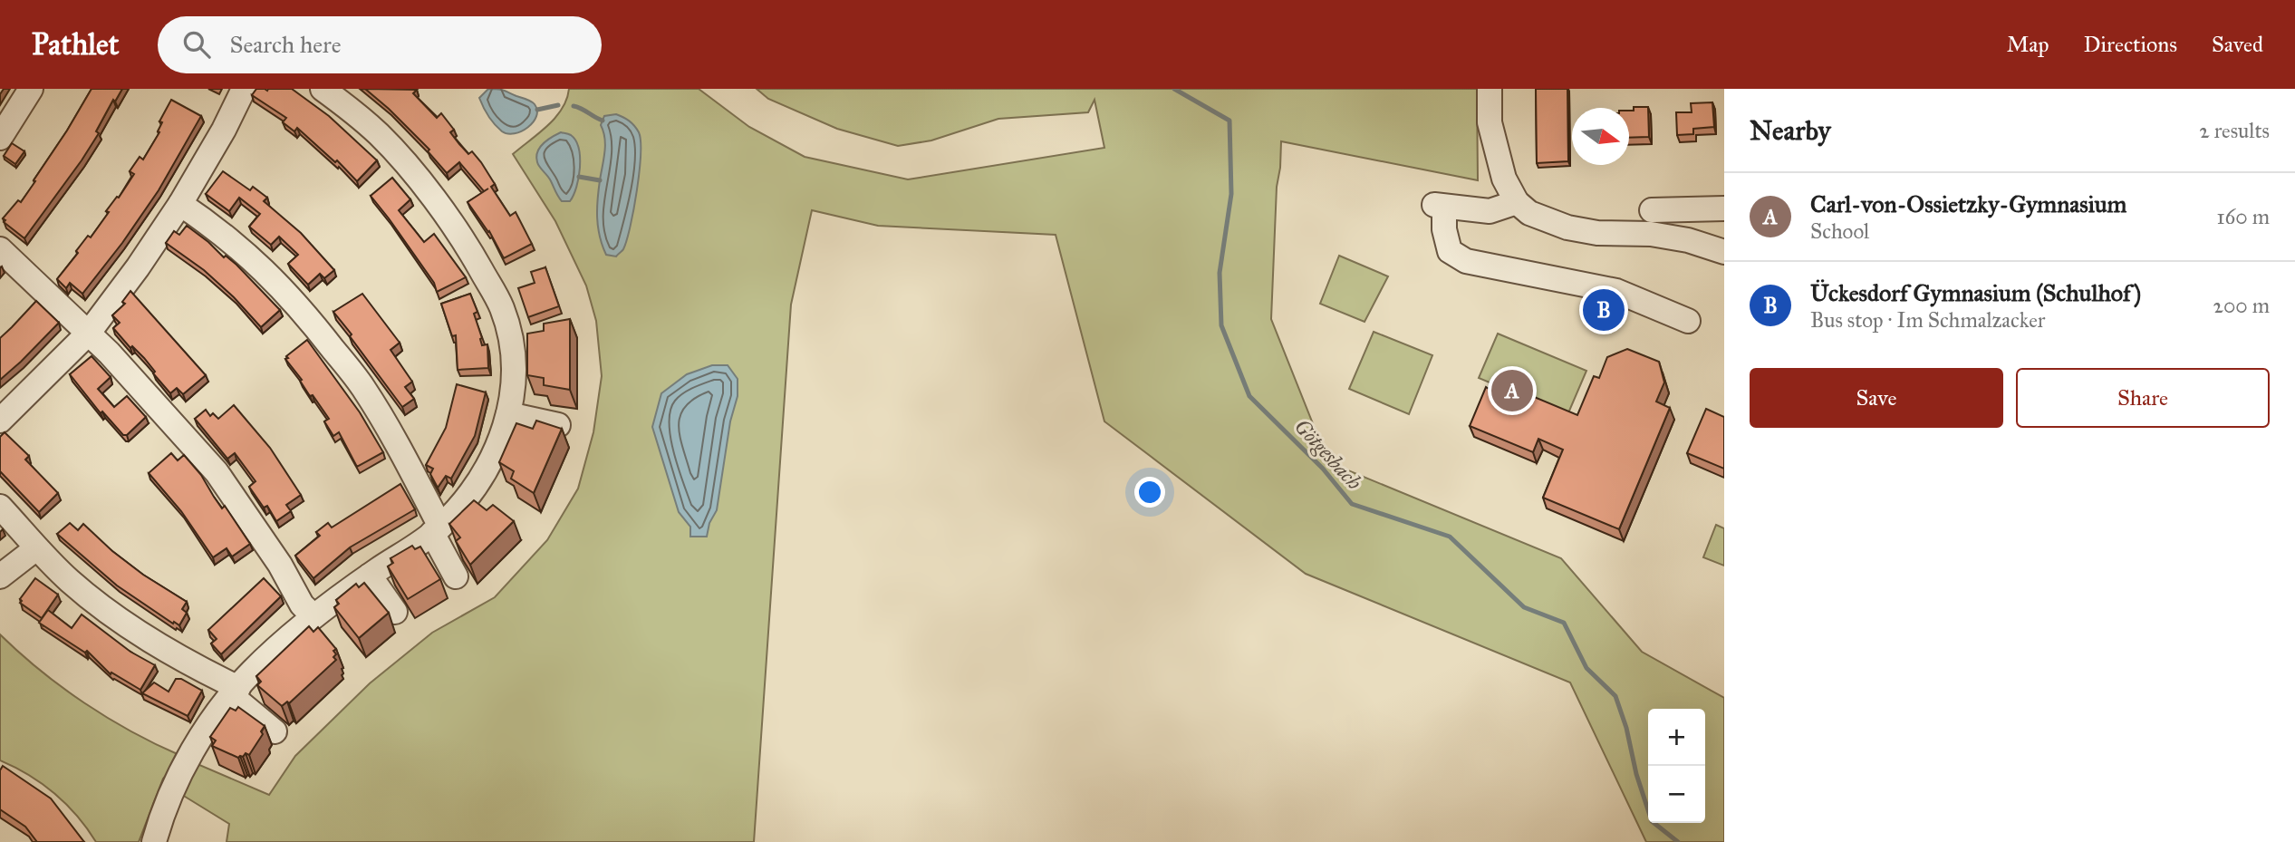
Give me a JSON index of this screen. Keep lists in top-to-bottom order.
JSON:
{
  "water": ["Götgesbach"],
  "north": "right",
  "page": {
    "header": "Pathlet",
    "search": "Search here",
    "nav": ["Map", "Directions", "Saved"],
    "heading": ["Nearby", "2 results"],
    "list": [
      {
        "mark": "A",
        "name": "Carl-von-Ossietzky-Gymnasium",
        "note": "School",
        "value": "160 m"
      },
      {
        "mark": "B",
        "name": "Ückesdorf Gymnasium (Schulhof)",
        "note": "Bus stop · Im Schmalzacker",
        "value": "200 m"
      }
    ],
    "pins": ["B", "A"],
    "buttons": ["Save", "Share"],
    "map_buttons": ["+", "−"]
  }
}
